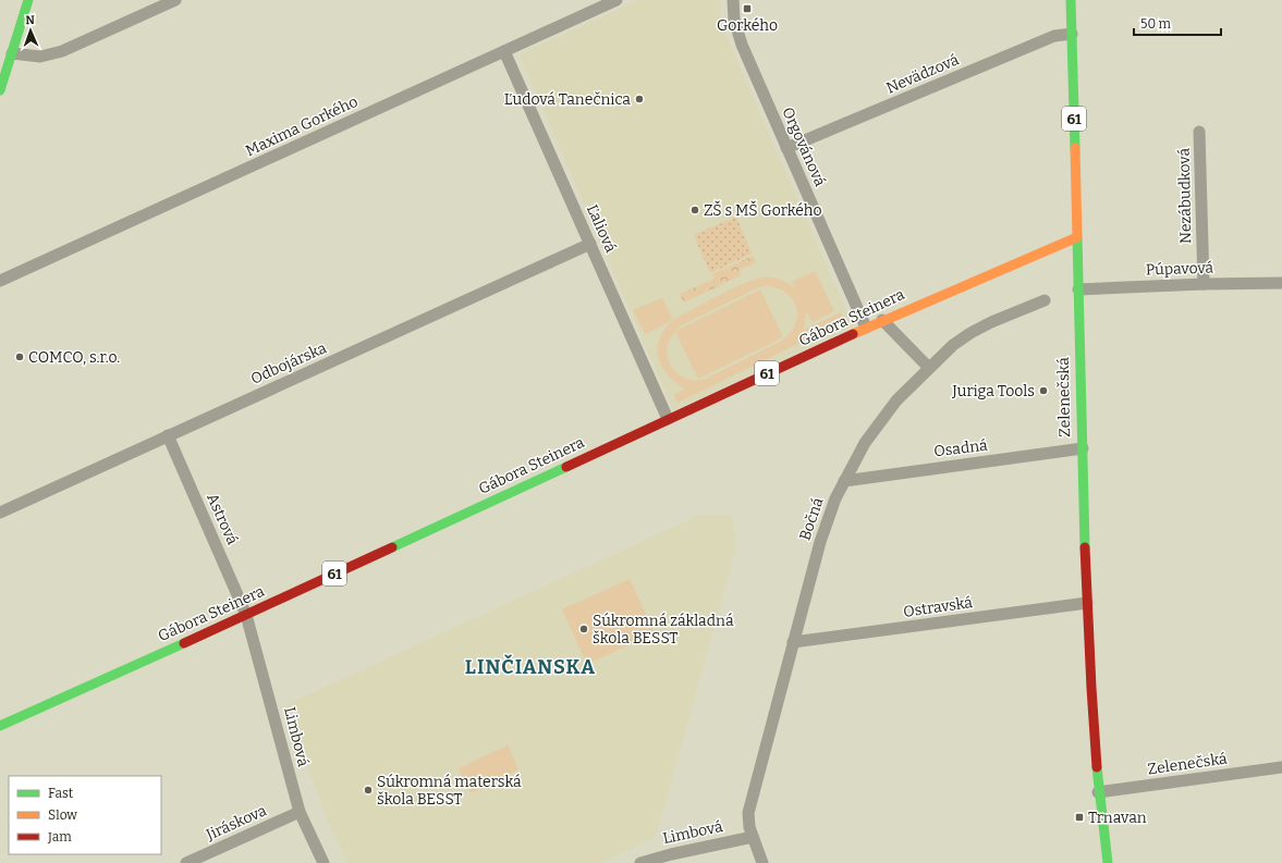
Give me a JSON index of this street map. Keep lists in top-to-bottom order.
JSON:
{
  "streets": {
    "main road": ["61", "Gábora Steinera", "Zelenečská"],
    "street": [
      "Nevädzová",
      "Maxima Gorkého",
      "Orgovánová",
      "Nezábudková",
      "Ľaliová",
      "Púpavová",
      "Odbojárska",
      "Osadná",
      "Astrová",
      "Bočná",
      "Ostravská",
      "Limbová",
      "Jiráskova"
    ]
  },
  "crossings": [
    ["Nevädzová", "Orgovánová"],
    ["Nevädzová", "Zelenečská"],
    ["Maxima Gorkého", "Ľaliová"],
    ["Orgovánová", "Gábora Steinera"],
    ["Nezábudková", "Púpavová"],
    ["Ľaliová", "Gábora Steinera"],
    ["Ľaliová", "Odbojárska"],
    ["Púpavová", "Zelenečská"],
    ["Gábora Steinera", "Zelenečská"],
    ["Gábora Steinera", "Astrová"],
    ["Gábora Steinera", "Limbová"],
    ["Odbojárska", "Astrová"],
    ["Zelenečská", "Osadná"],
    ["Zelenečská", "Ostravská"],
    ["Osadná", "Bočná"],
    ["Astrová", "Limbová"],
    ["Bočná", "Ostravská"],
    ["Bočná", "Limbová"],
    ["Limbová", "Jiráskova"]
  ],
  "districts": ["LINČIANSKA"],
  "places": {
    "transit": ["Gorkého", "Trnavan"],
    "other": [
      "Ľudová Tanečnica",
      "ZŠ s MŠ Gorkého",
      "COMCO, s.r.o.",
      "Juriga Tools",
      "Súkromná základná škola BESST",
      "Súkromná materská škola BESST"
    ]
  },
  "legend": ["Fast", "Slow", "Jam"],
  "scale_bar": "50 m",
  "north": "top"
}
